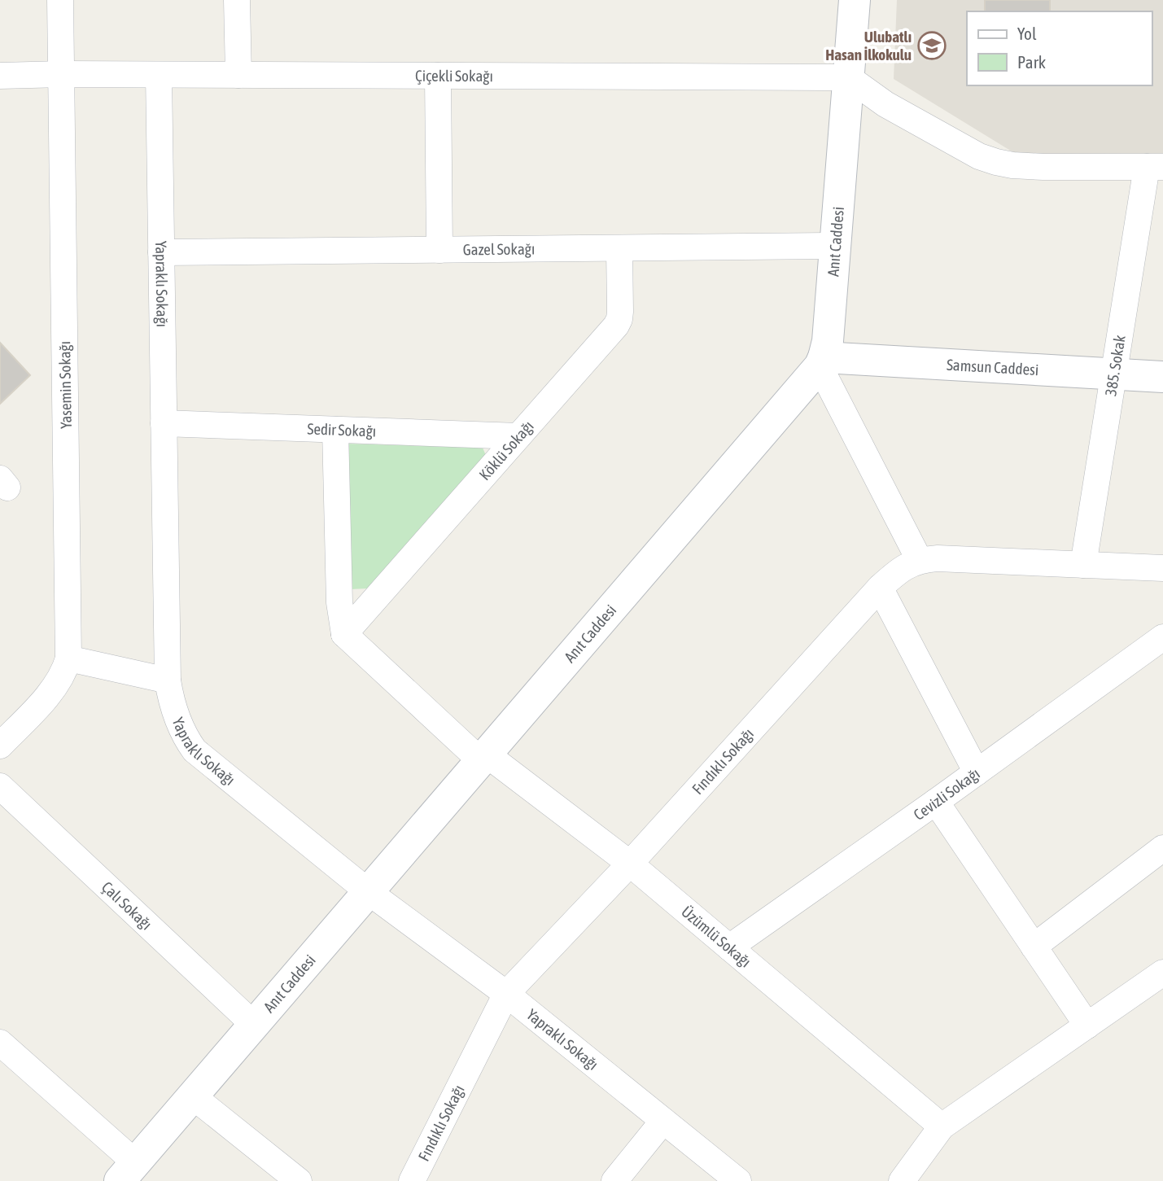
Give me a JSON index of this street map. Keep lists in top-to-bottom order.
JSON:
{
  "streets": {
    "main road": ["Anıt Caddesi", "Samsun Caddesi"],
    "street": [
      "Çiçekli Sokağı",
      "Gazel Sokağı",
      "Yapraklı Sokağı",
      "385. Sokak",
      "Yasemin Sokağı",
      "Sedir Sokağı",
      "Köklü Sokağı",
      "Fındıklı Sokağı",
      "Cevizli Sokağı",
      "Çalı Sokağı",
      "Üzümlü Sokağı"
    ]
  },
  "crossings": [
    ["Çiçekli Sokağı", "Anıt Caddesi"],
    ["Çiçekli Sokağı", "Yapraklı Sokağı"],
    ["Çiçekli Sokağı", "Yasemin Sokağı"],
    ["Anıt Caddesi", "Gazel Sokağı"],
    ["Anıt Caddesi", "Yapraklı Sokağı"],
    ["Anıt Caddesi", "Samsun Caddesi"],
    ["Anıt Caddesi", "Çalı Sokağı"],
    ["Anıt Caddesi", "Üzümlü Sokağı"],
    ["Gazel Sokağı", "Yapraklı Sokağı"],
    ["Gazel Sokağı", "Köklü Sokağı"],
    ["Yapraklı Sokağı", "Sedir Sokağı"],
    ["Yapraklı Sokağı", "Fındıklı Sokağı"],
    ["385. Sokak", "Samsun Caddesi"],
    ["385. Sokak", "Fındıklı Sokağı"],
    ["Sedir Sokağı", "Köklü Sokağı"],
    ["Köklü Sokağı", "Üzümlü Sokağı"],
    ["Fındıklı Sokağı", "Üzümlü Sokağı"],
    ["Cevizli Sokağı", "Üzümlü Sokağı"]
  ],
  "places": {
    "school or university": ["Ulubatlı Hasan İlkokulu"]
  },
  "legend": ["Yol", "Park"]
}
